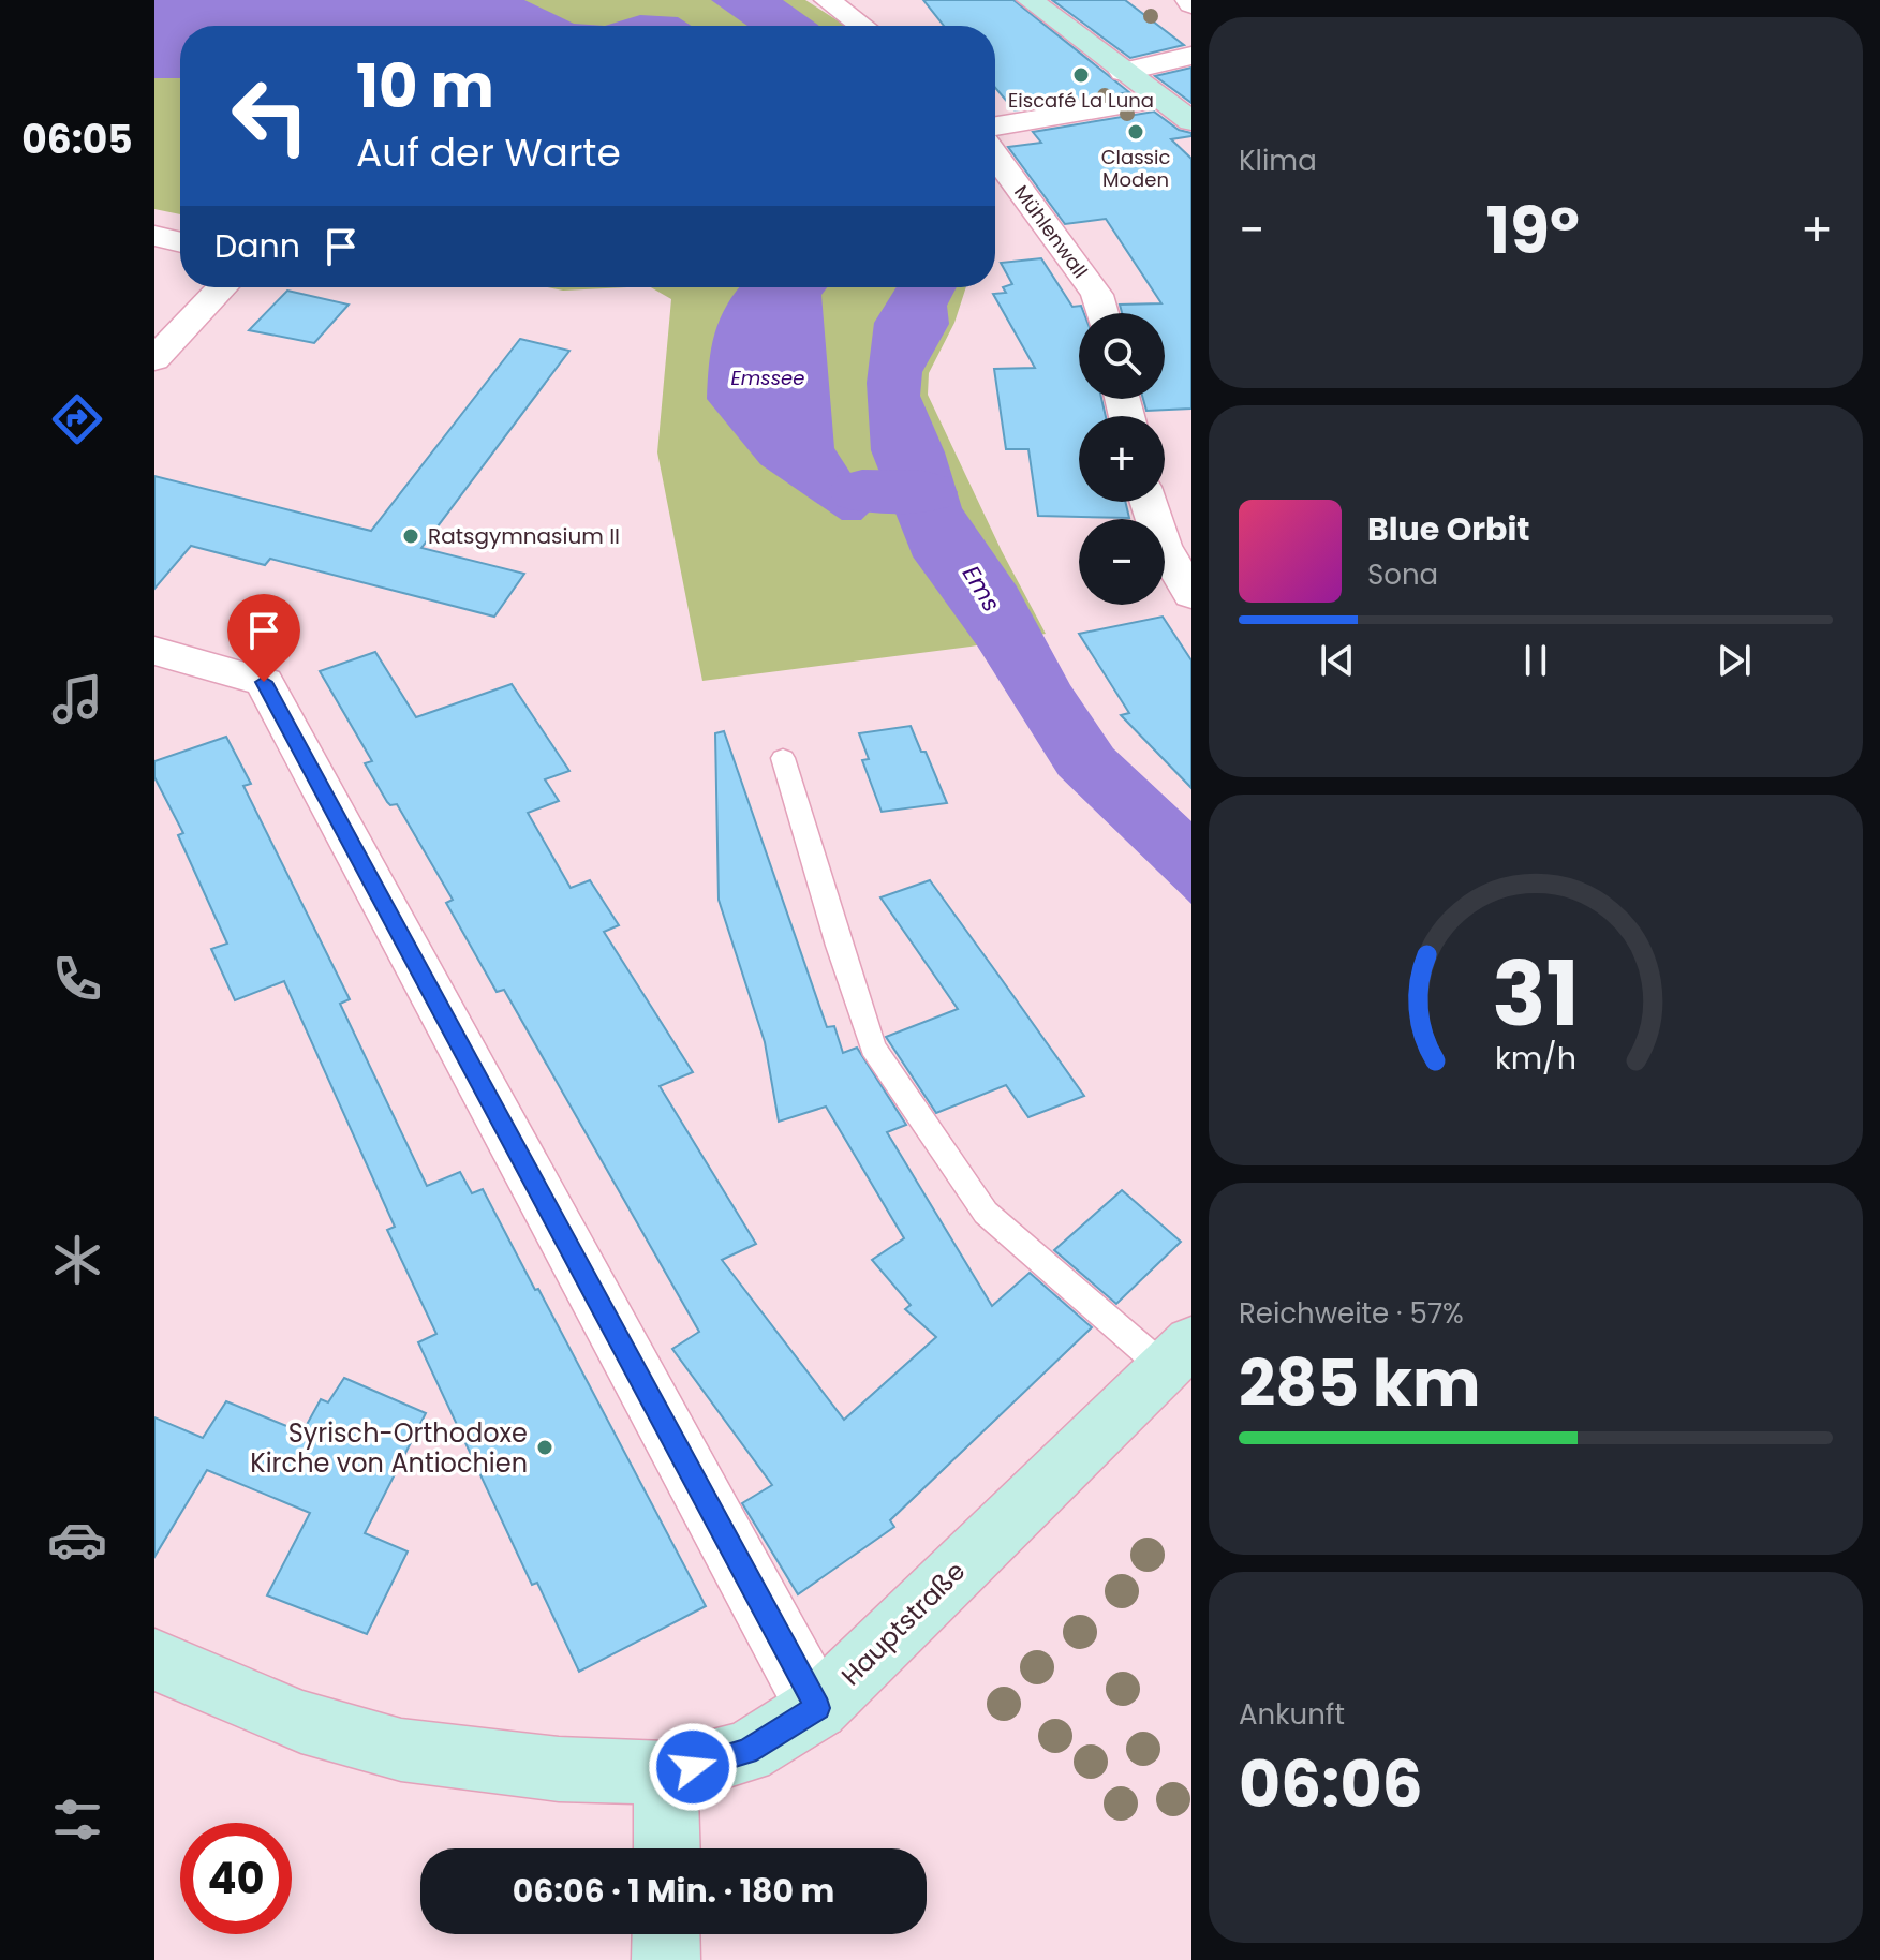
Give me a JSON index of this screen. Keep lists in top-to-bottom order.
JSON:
{
  "streets": {
    "street": ["Mühlenwall", "Hauptstraße"]
  },
  "water": ["Emssee", "Ems"],
  "places": [
    "Eiscafé La Luna",
    "Classic Moden",
    "Ratsgymnasium II",
    "Syrisch-Orthodoxe Kirche von Antiochien"
  ],
  "page": {
    "tabs": "06:05",
    "tile": [
      "Klima",
      ["Reichweite · 57%", "285 km"],
      ["Ankunft", "06:06"]
    ],
    "turn": ["10 m", "Auf der Warte"],
    "heat": ["−", "19°", "+"],
    "then": "Dann",
    "map_buttons": ["+", "−"],
    "song": ["Blue Orbit", "Sona"],
    "limit": "40",
    "trip": "06:06 · 1 Min. · 180 m",
    "gauge": ["31", "km/h"]
  }
}
